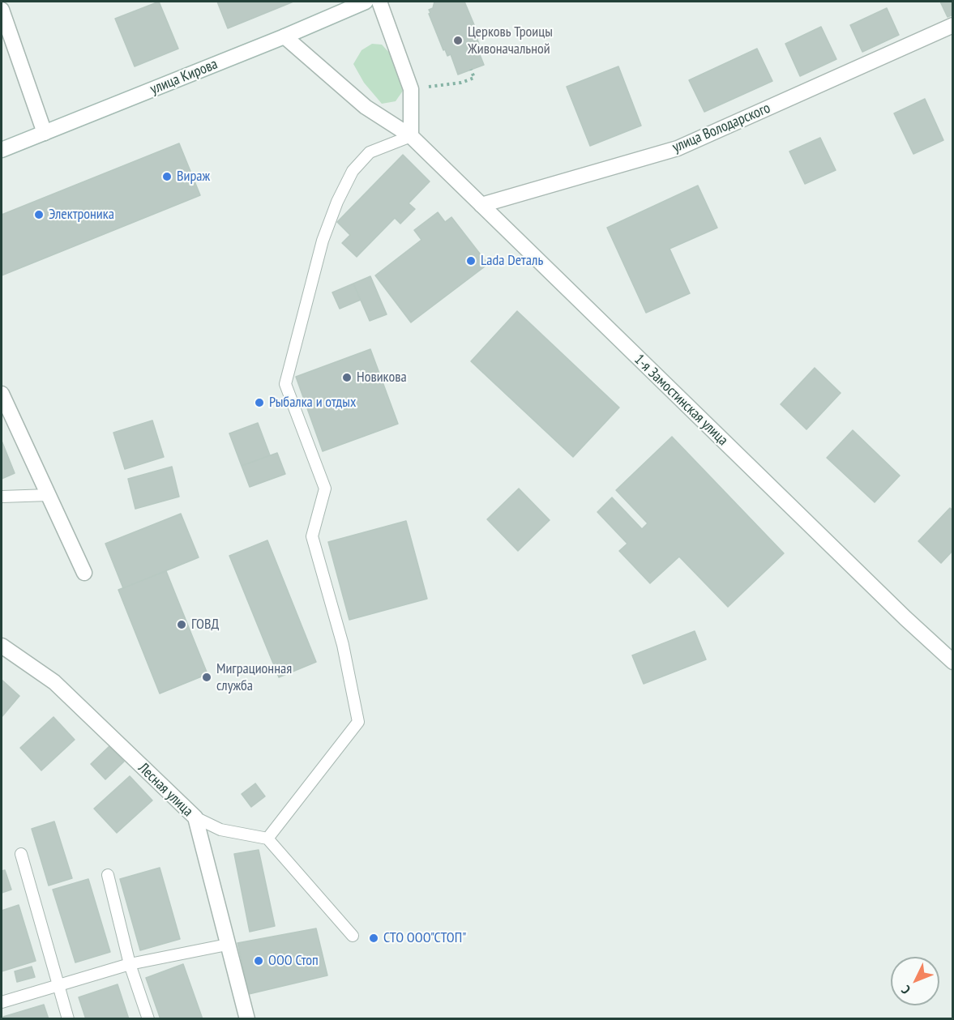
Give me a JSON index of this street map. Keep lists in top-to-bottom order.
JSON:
{
  "streets": {
    "street": [
      "улица Кирова",
      "улица Володарского",
      "1-я Замостинская улица",
      "Лесная улица"
    ]
  },
  "crossings": [
    ["улица Кирова", "1-я Замостинская улица"],
    ["улица Володарского", "1-я Замостинская улица"]
  ],
  "places": [
    "Церковь Троицы Живоначальной",
    "Вираж",
    "Электроника",
    "Lada Dеталь",
    "Новикова",
    "Рыбалка и отдых",
    "ГОВД",
    "Миграционная служба",
    "СТО ООО\"СТОП\"",
    "ООО Стоп"
  ],
  "north": "bottom left"
}
